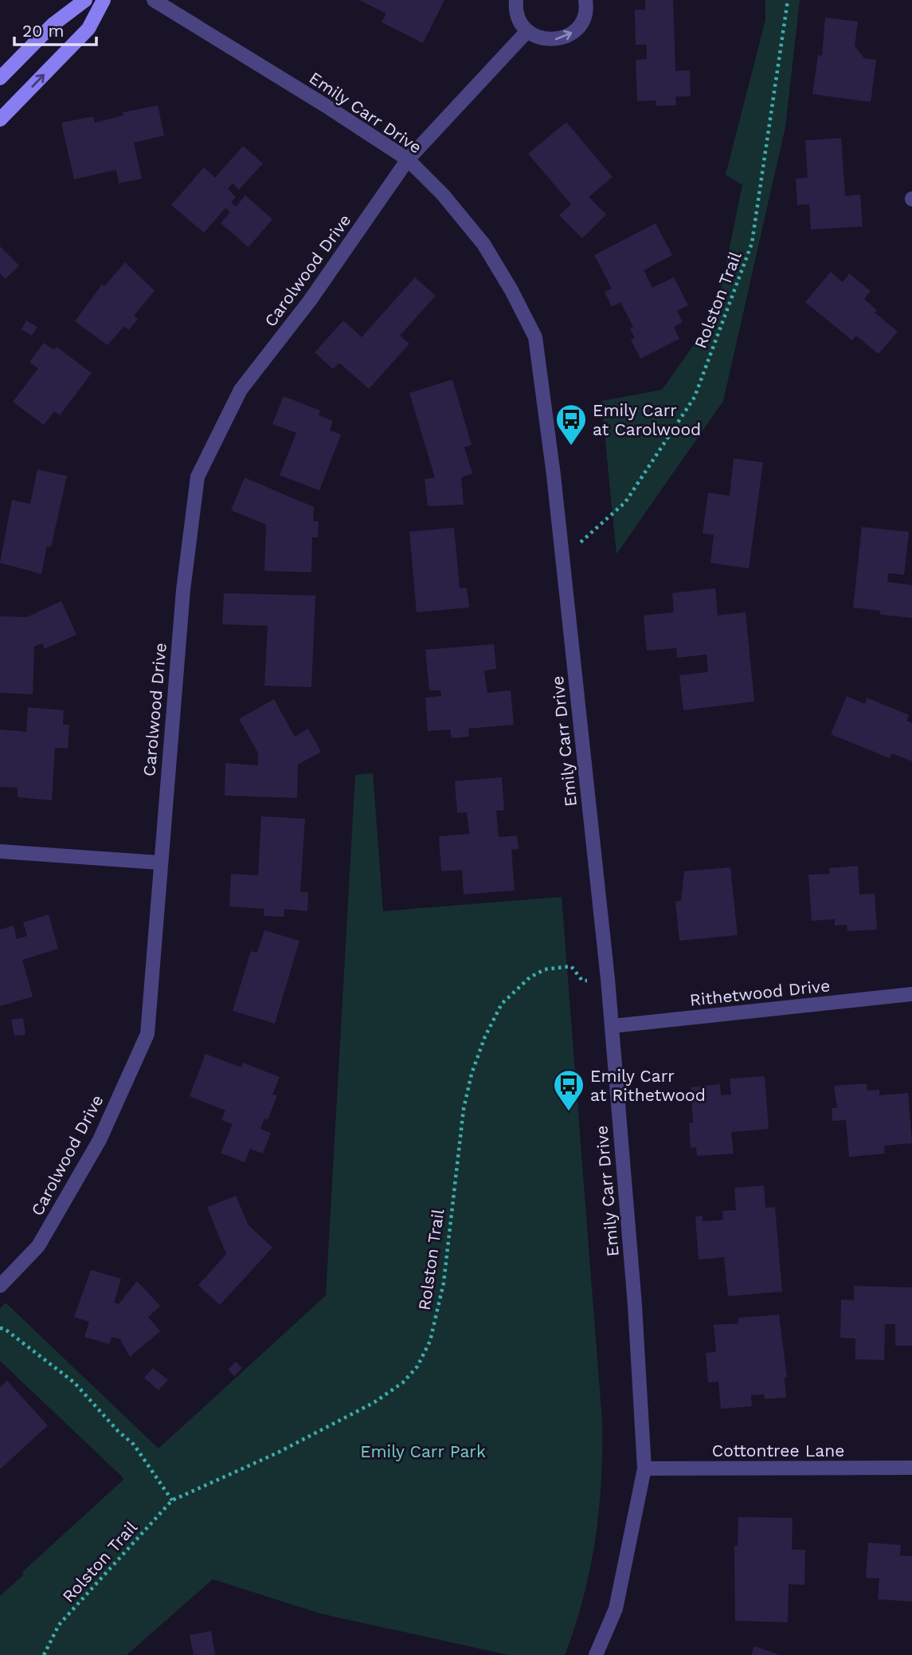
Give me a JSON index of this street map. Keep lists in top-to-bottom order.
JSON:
{
  "streets": {
    "street": [
      "Emily Carr Drive",
      "Carolwood Drive",
      "Rithetwood Drive",
      "Cottontree Lane"
    ],
    "path": ["Rolston Trail"]
  },
  "crossings": [
    ["Emily Carr Drive", "Carolwood Drive"],
    ["Emily Carr Drive", "Rolston Trail"],
    ["Emily Carr Drive", "Rithetwood Drive"],
    ["Emily Carr Drive", "Cottontree Lane"]
  ],
  "parks": ["Emily Carr Park"],
  "places": {
    "bus stop": ["Emily Carr at Carolwood", "Emily Carr at Rithetwood"]
  },
  "scale_bar": "20 m"
}
